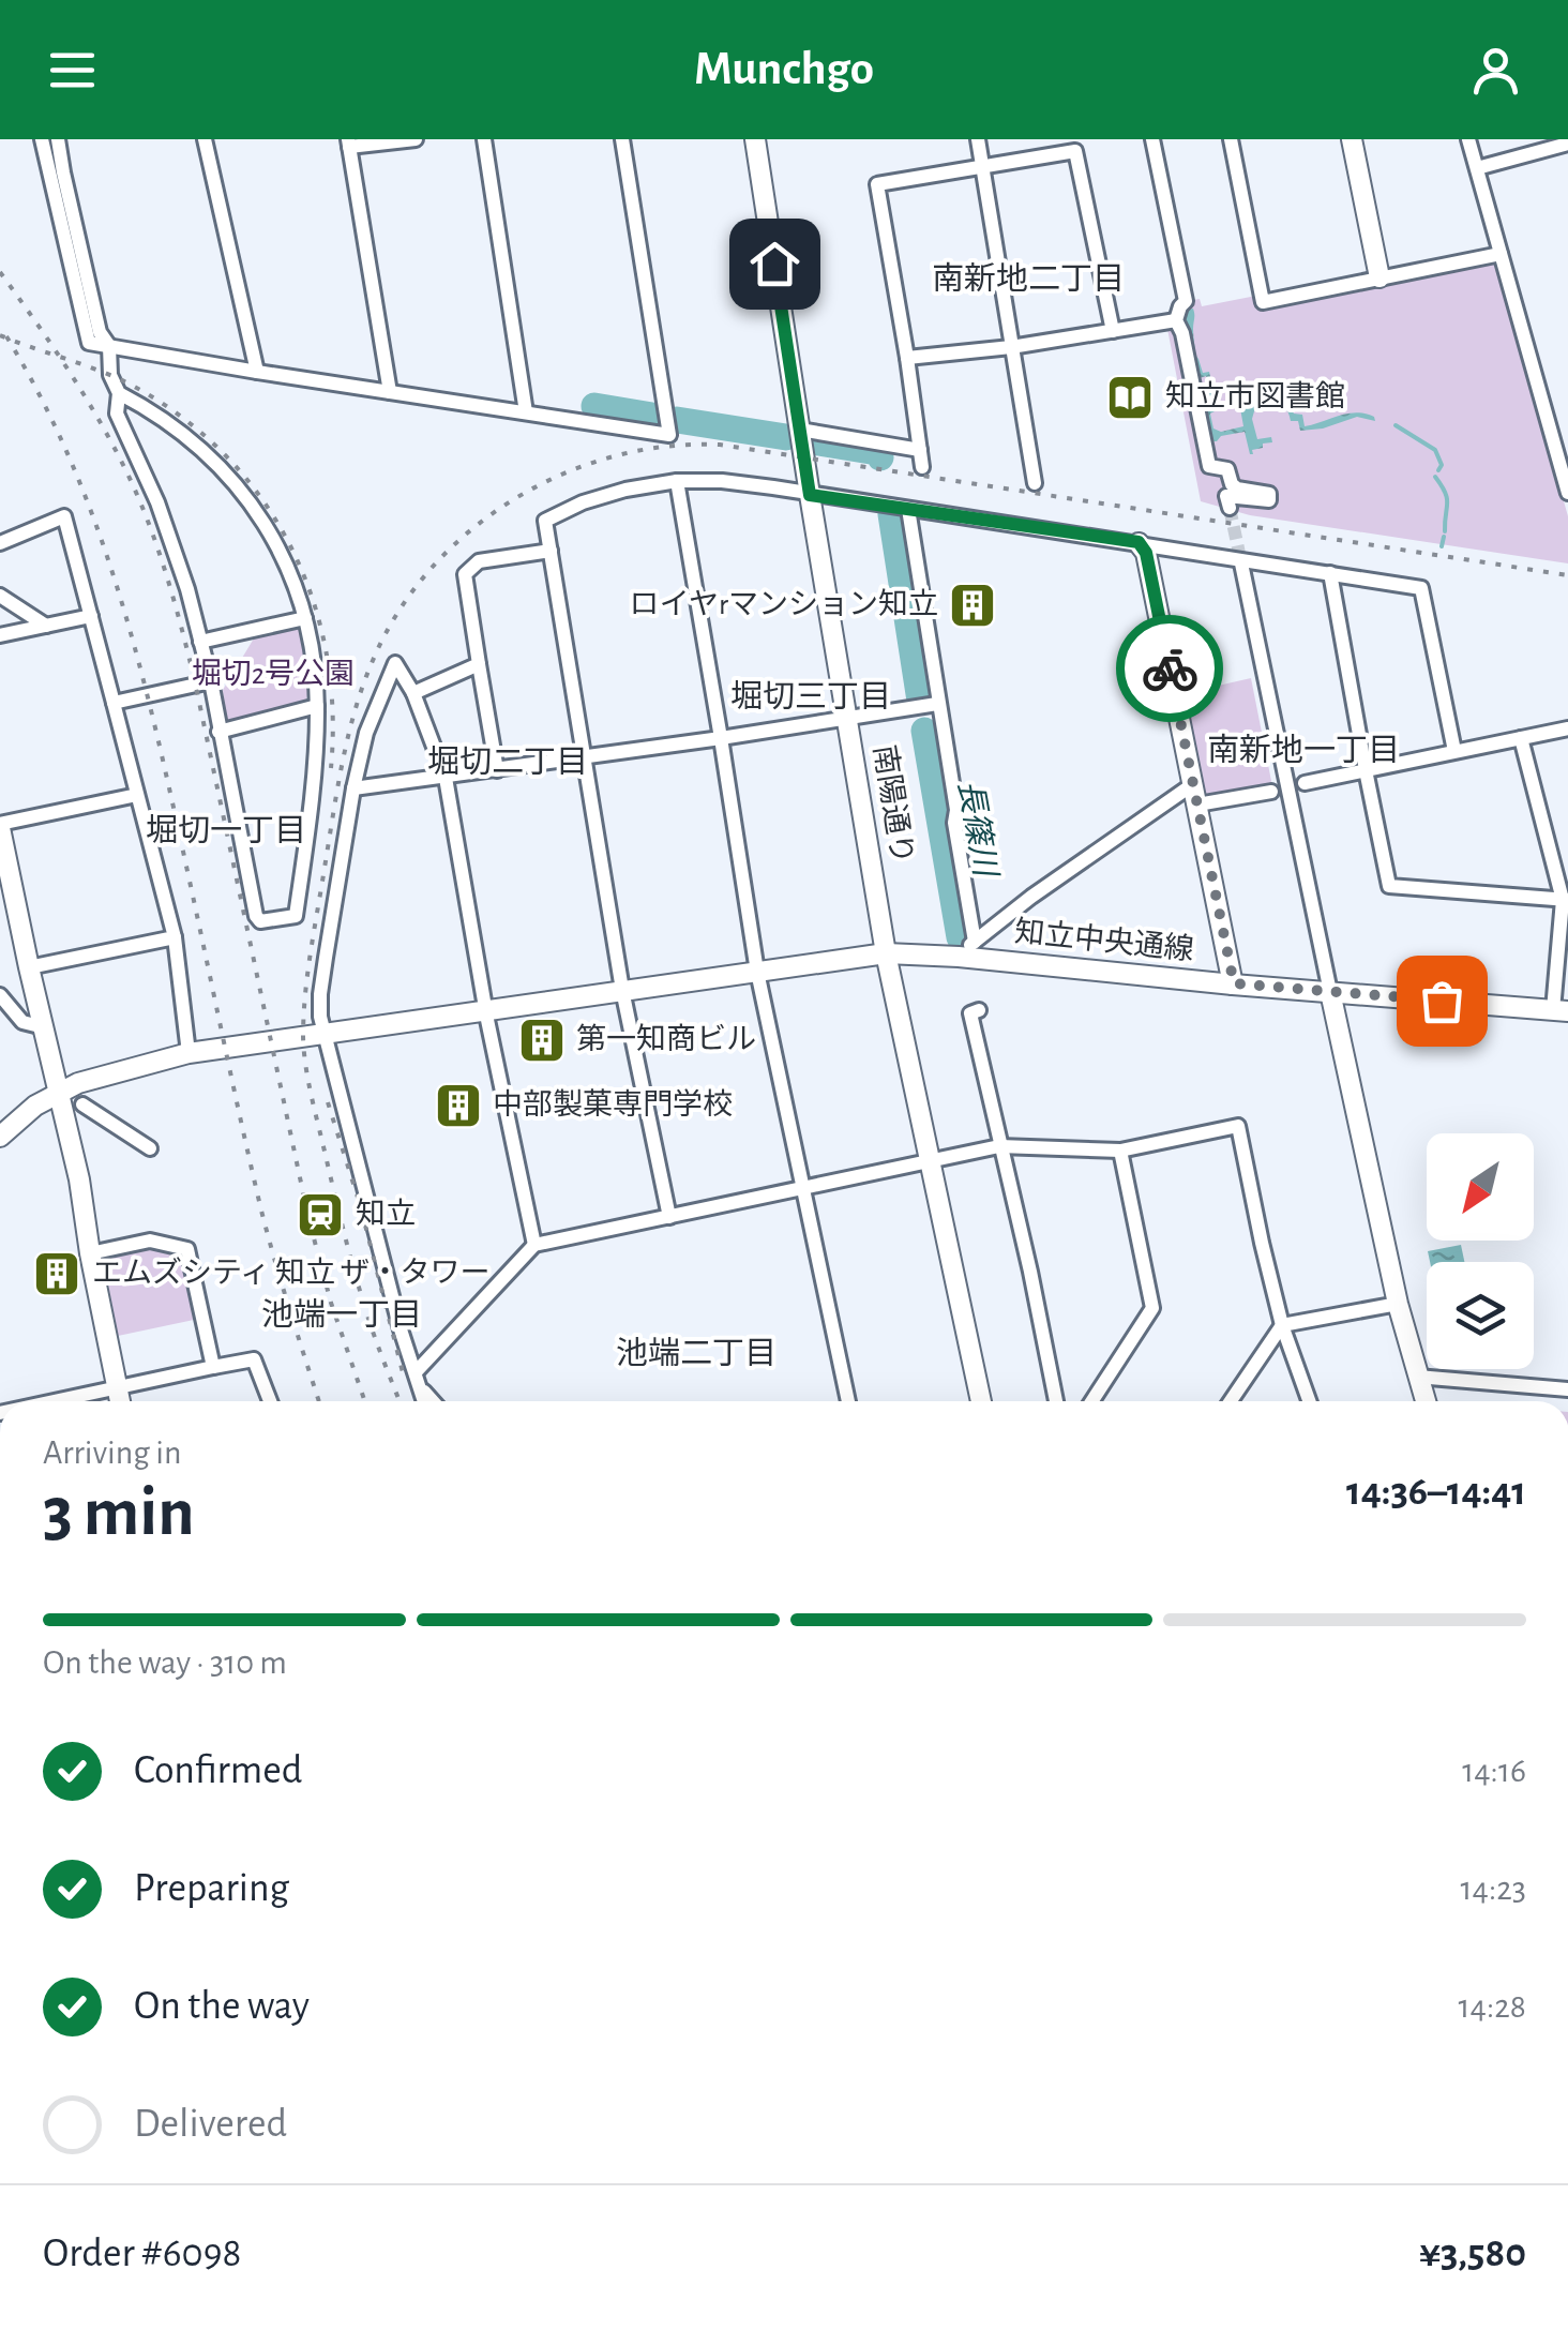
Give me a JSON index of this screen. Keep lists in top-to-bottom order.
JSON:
{
  "streets": {
    "street": ["南陽通り", "知立中央通線"]
  },
  "crossings": [
    ["南陽通り", "知立中央通線"]
  ],
  "districts": [
    "南新地二丁目",
    "堀切三丁目",
    "南新地一丁目",
    "堀切二丁目",
    "堀切一丁目",
    "池端一丁目",
    "池端二丁目"
  ],
  "water": ["長篠川"],
  "parks": ["堀切2号公園"],
  "places": {
    "library": ["知立市図書館"],
    "building": [
      "ロイヤrマンション知立",
      "第一知商ビル",
      "中部製菓専門学校",
      "エムズシティ 知立 ザ・タワー"
    ],
    "station": ["知立"]
  },
  "north": "bottom left",
  "page": {
    "header": "Munchgo",
    "heading": ["3 min", "Arriving in", "14:36–14:41"],
    "panel": ["Order #6098", "¥3,580"],
    "bar": "On the way · 310 m",
    "list": [
      ["Confirmed", "14:16"],
      ["Preparing", "14:23"],
      ["On the way", "14:28"],
      "Delivered"
    ]
  }
}
